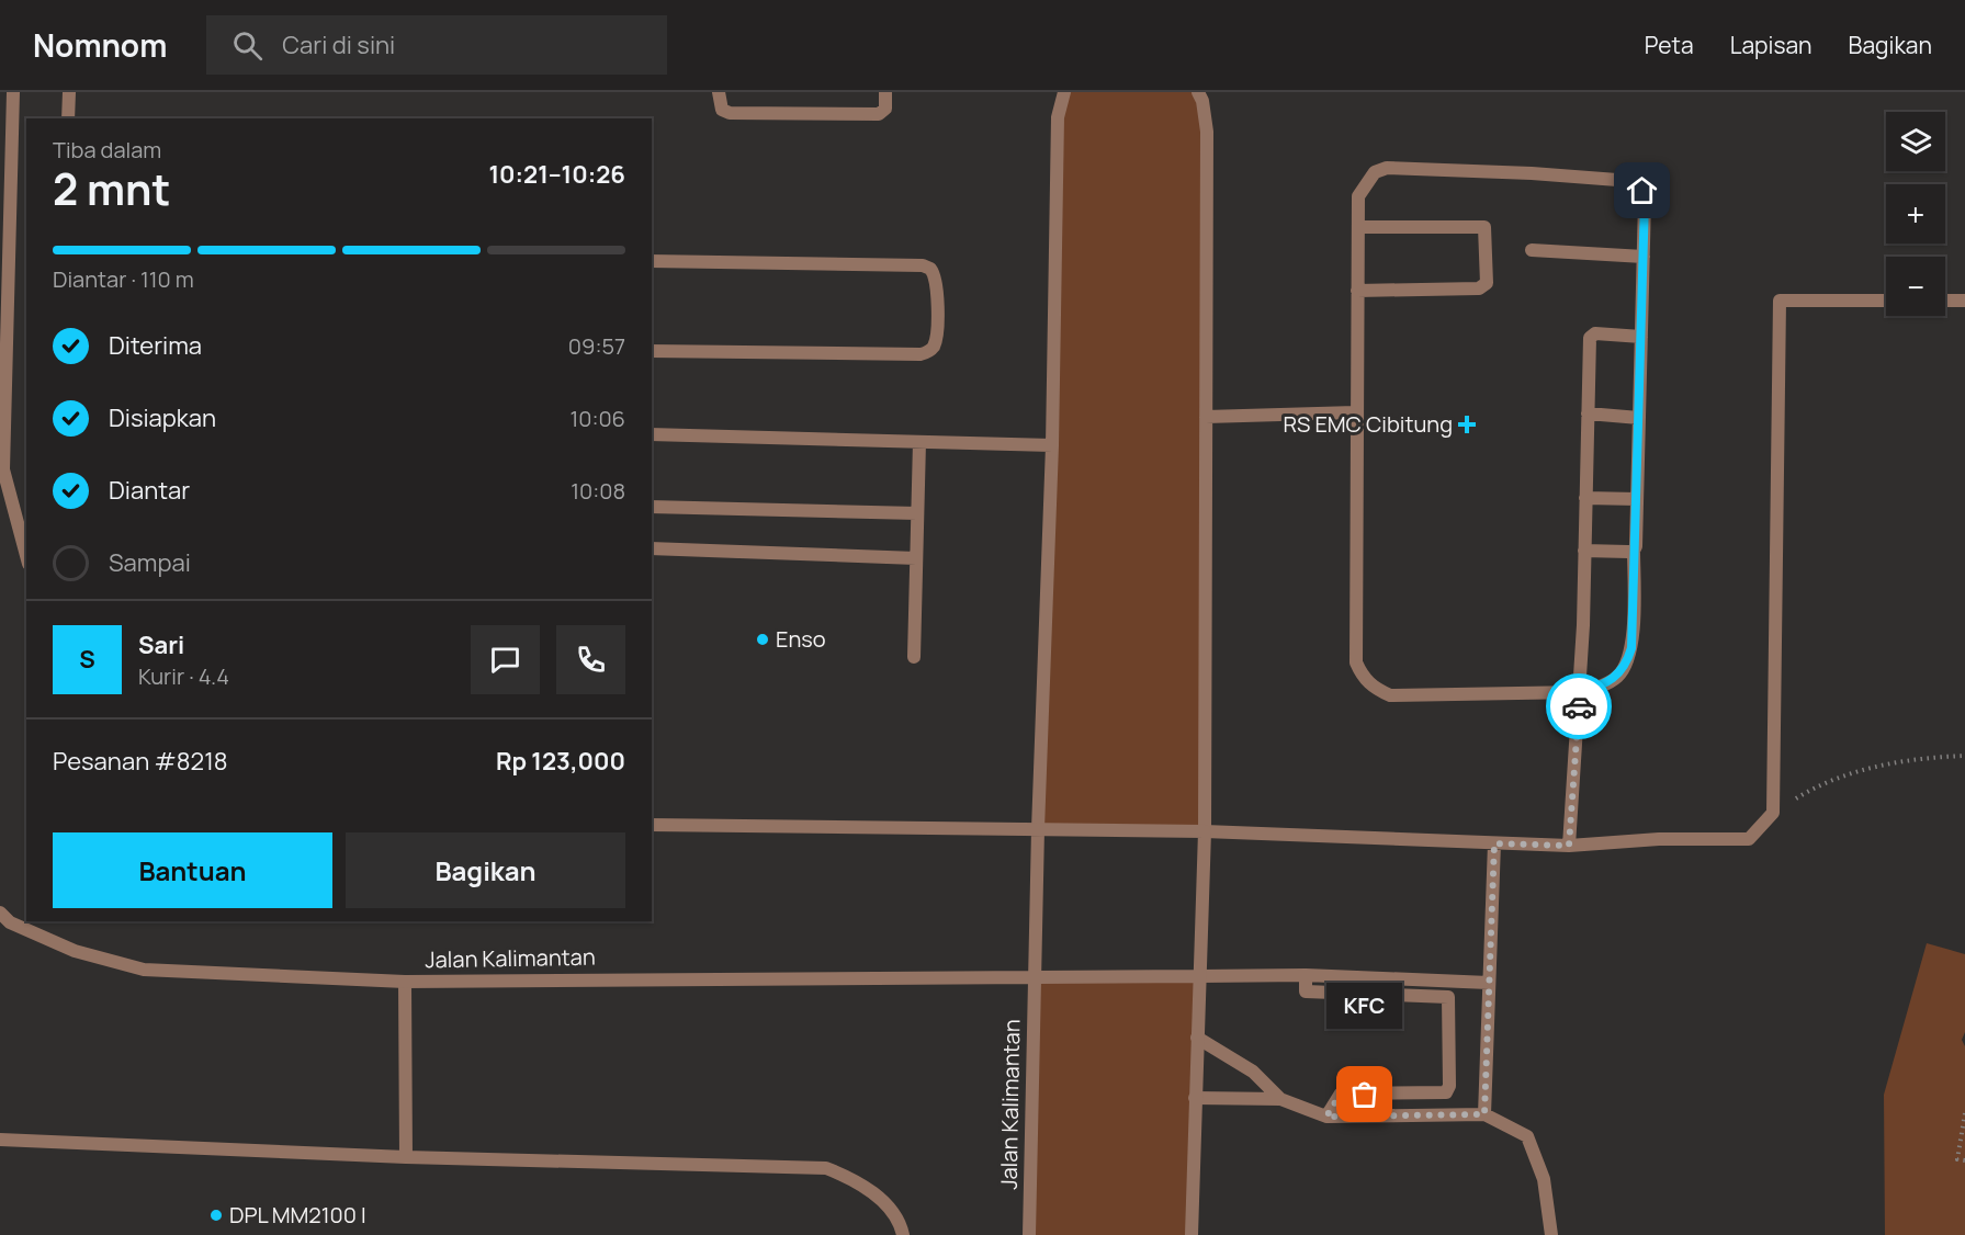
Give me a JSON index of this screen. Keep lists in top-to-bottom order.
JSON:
{
  "streets": {
    "street": ["Jalan Kalimantan"]
  },
  "places": {
    "health": ["RS EMC Cibitung"],
    "other": ["Enso", "KFC", "DPL MM2100 I"]
  },
  "page": {
    "header": "Nomnom",
    "search": "Cari di sini",
    "nav": ["Peta", "Lapisan", "Bagikan"],
    "map_buttons": ["+", "−"],
    "heading": ["2 mnt", "Tiba dalam", "10:21–10:26"],
    "panel": [
      "Sari",
      "Kurir · 4.4",
      "Pesanan #8218",
      "Rp 123,000"
    ],
    "bar": "Diantar · 110 m",
    "list": [
      ["Diterima", "09:57"],
      ["Disiapkan", "10:06"],
      ["Diantar", "10:08"],
      "Sampai"
    ],
    "round": "S",
    "buttons": ["Bantuan", "Bagikan"],
    "bubble": "KFC"
  }
}
